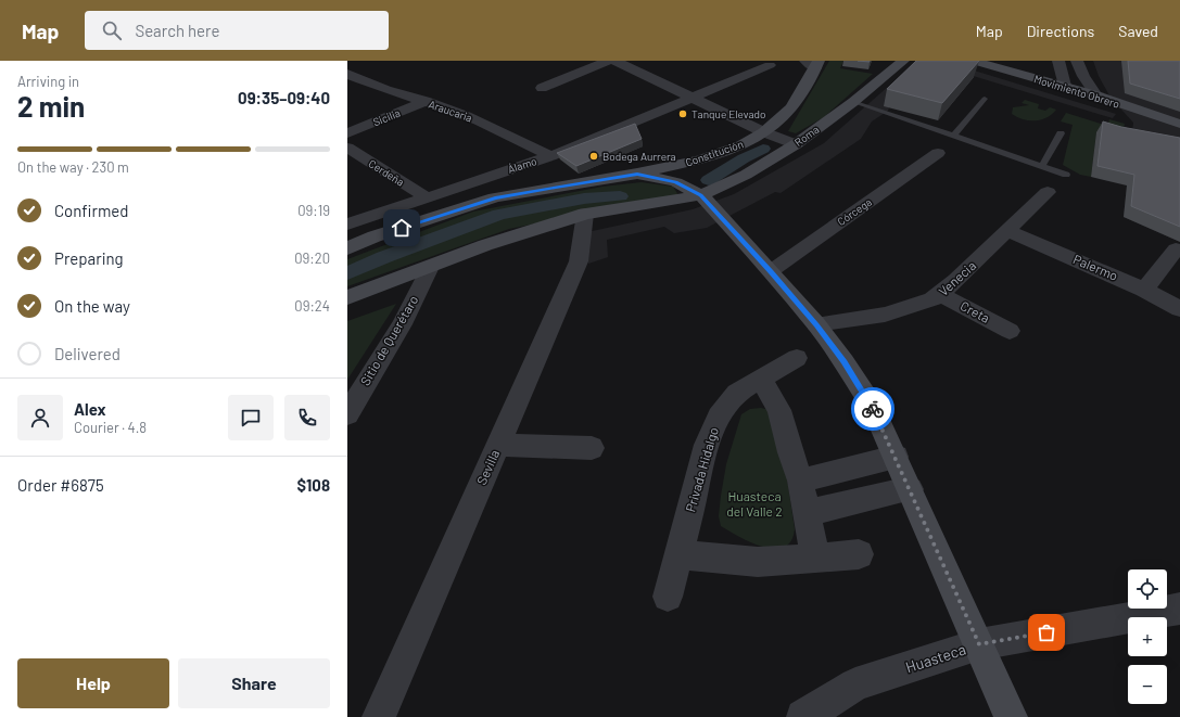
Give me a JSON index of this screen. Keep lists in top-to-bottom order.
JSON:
{
  "streets": {
    "street": [
      "Movimiento Obrero",
      "Araucaria",
      "Sicilia",
      "Roma",
      "Constitución",
      "Álamo",
      "Cerdeña",
      "Córcega",
      "Palermo",
      "Venecia",
      "Creta",
      "Sitio de Querétaro",
      "Sevilla",
      "Privada Hidalgo",
      "Huasteca"
    ]
  },
  "crossings": [
    ["Araucaria", "Sicilia"],
    ["Araucaria", "Álamo"],
    ["Álamo", "Cerdeña"],
    ["Palermo", "Venecia"],
    ["Venecia", "Creta"]
  ],
  "parks": ["Huasteca del Valle 2"],
  "places": ["Tanque Elevado", "Bodega Aurrera"],
  "page": {
    "header": "Map",
    "search": "Search here",
    "nav": ["Map", "Directions", "Saved"],
    "heading": ["2 min", "Arriving in", "09:35–09:40"],
    "panel": [
      "Alex",
      "Courier · 4.8",
      "Order #6875",
      "$108"
    ],
    "bar": "On the way · 230 m",
    "list": [
      ["Confirmed", "09:19"],
      ["Preparing", "09:20"],
      ["On the way", "09:24"],
      "Delivered"
    ],
    "map_buttons": ["+", "−"],
    "buttons": ["Help", "Share"]
  }
}
